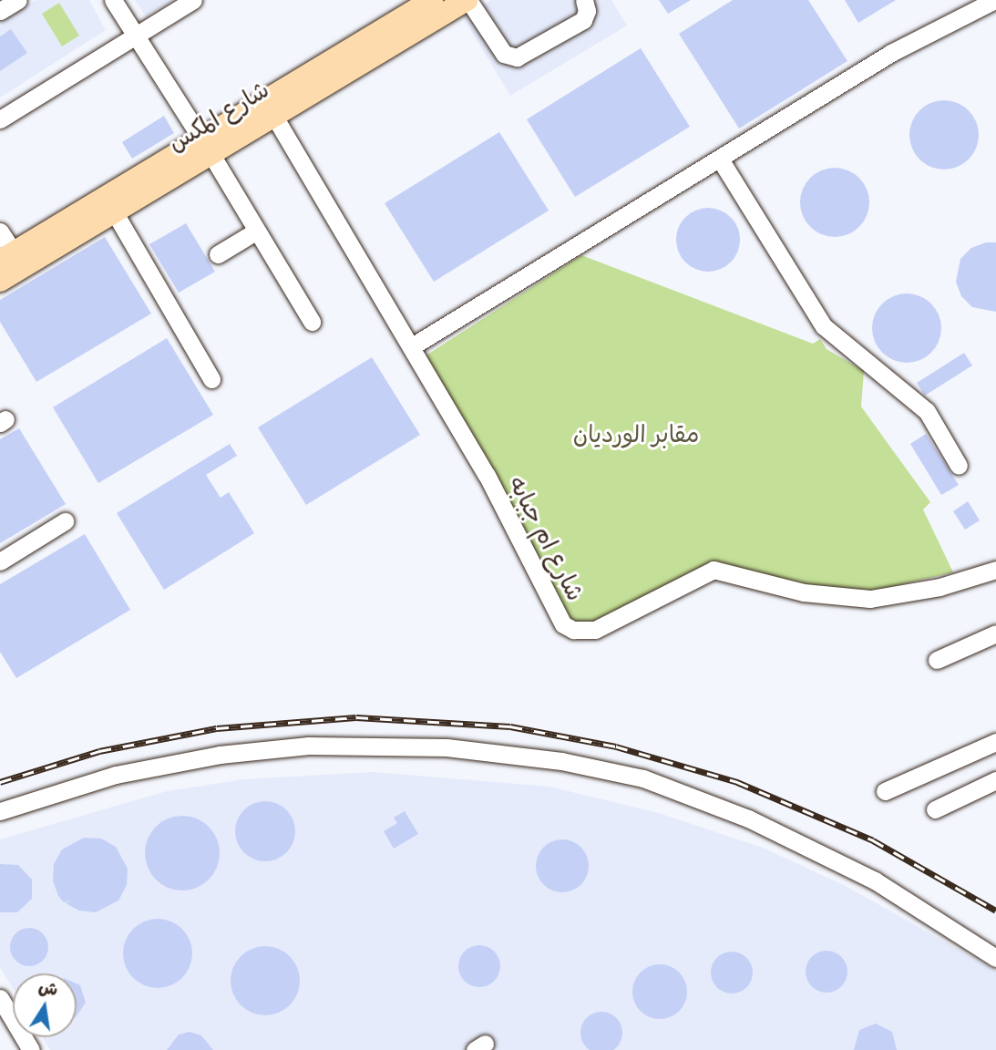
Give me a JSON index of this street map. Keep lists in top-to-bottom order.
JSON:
{
  "streets": {
    "main road": ["شارع المكس"],
    "street": ["شارع ام جبابه"]
  },
  "crossings": [
    ["شارع المكس", "شارع ام جبابه"]
  ],
  "parks": ["مقابر الورديان"],
  "north": "top"
}
